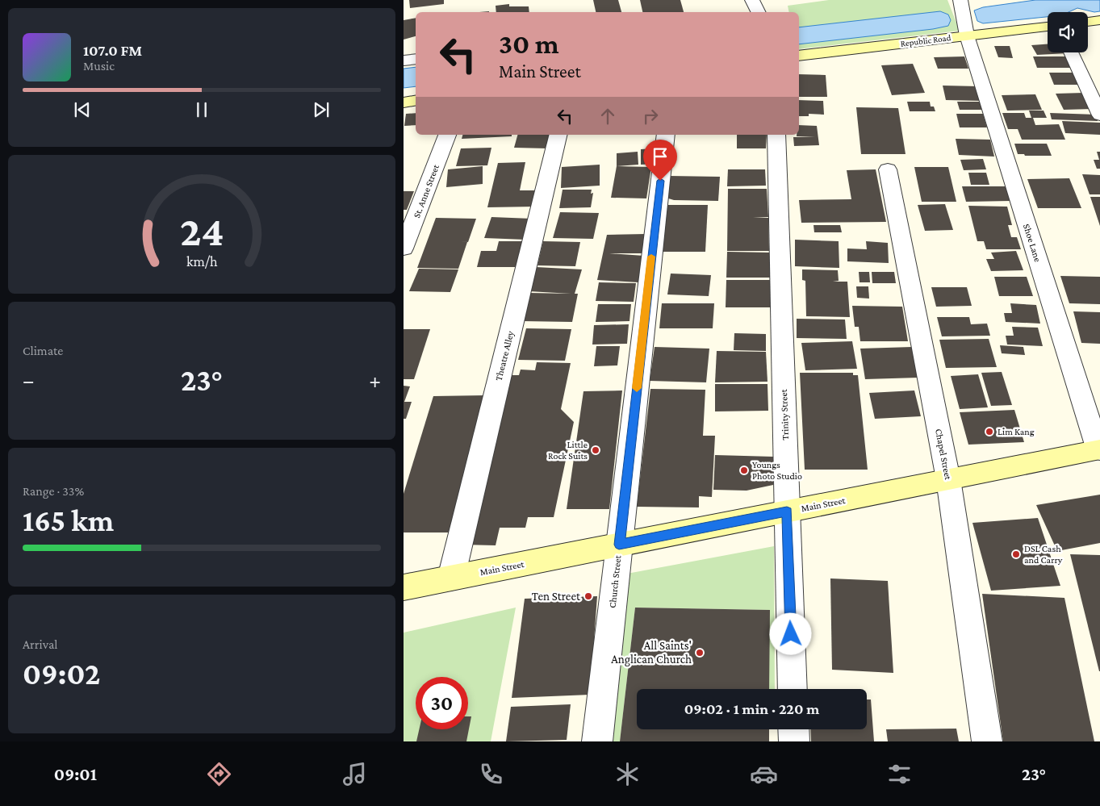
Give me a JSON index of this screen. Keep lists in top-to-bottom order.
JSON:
{
  "streets": {
    "street": [
      "Republic Road",
      "St. Anne Street",
      "Shoe Lane",
      "Theatre Alley",
      "Trinity Street",
      "Chapel Street",
      "Main Street",
      "Church Street"
    ]
  },
  "crossings": [
    ["Republic Road", "Shoe Lane"],
    ["Shoe Lane", "Main Street"],
    ["Theatre Alley", "Main Street"],
    ["Trinity Street", "Main Street"],
    ["Chapel Street", "Main Street"],
    ["Main Street", "Church Street"]
  ],
  "places": [
    "Lim Kang",
    "Little Rock Suits",
    "Youngs Photo Studio",
    "DSL Cash and Carry",
    "Ten Street",
    "All Saints' Anglican Church"
  ],
  "page": {
    "turn": ["30 m", "Main Street"],
    "song": ["107.0 FM", "Music"],
    "tile": [
      "Climate",
      ["Range · 33%", "165 km"],
      ["Arrival", "09:02"]
    ],
    "heat": ["−", "23°", "+"],
    "limit": "30",
    "trip": "09:02 · 1 min · 220 m",
    "tabs": ["09:01", "23°"],
    "gauge": ["24", "km/h"]
  }
}
